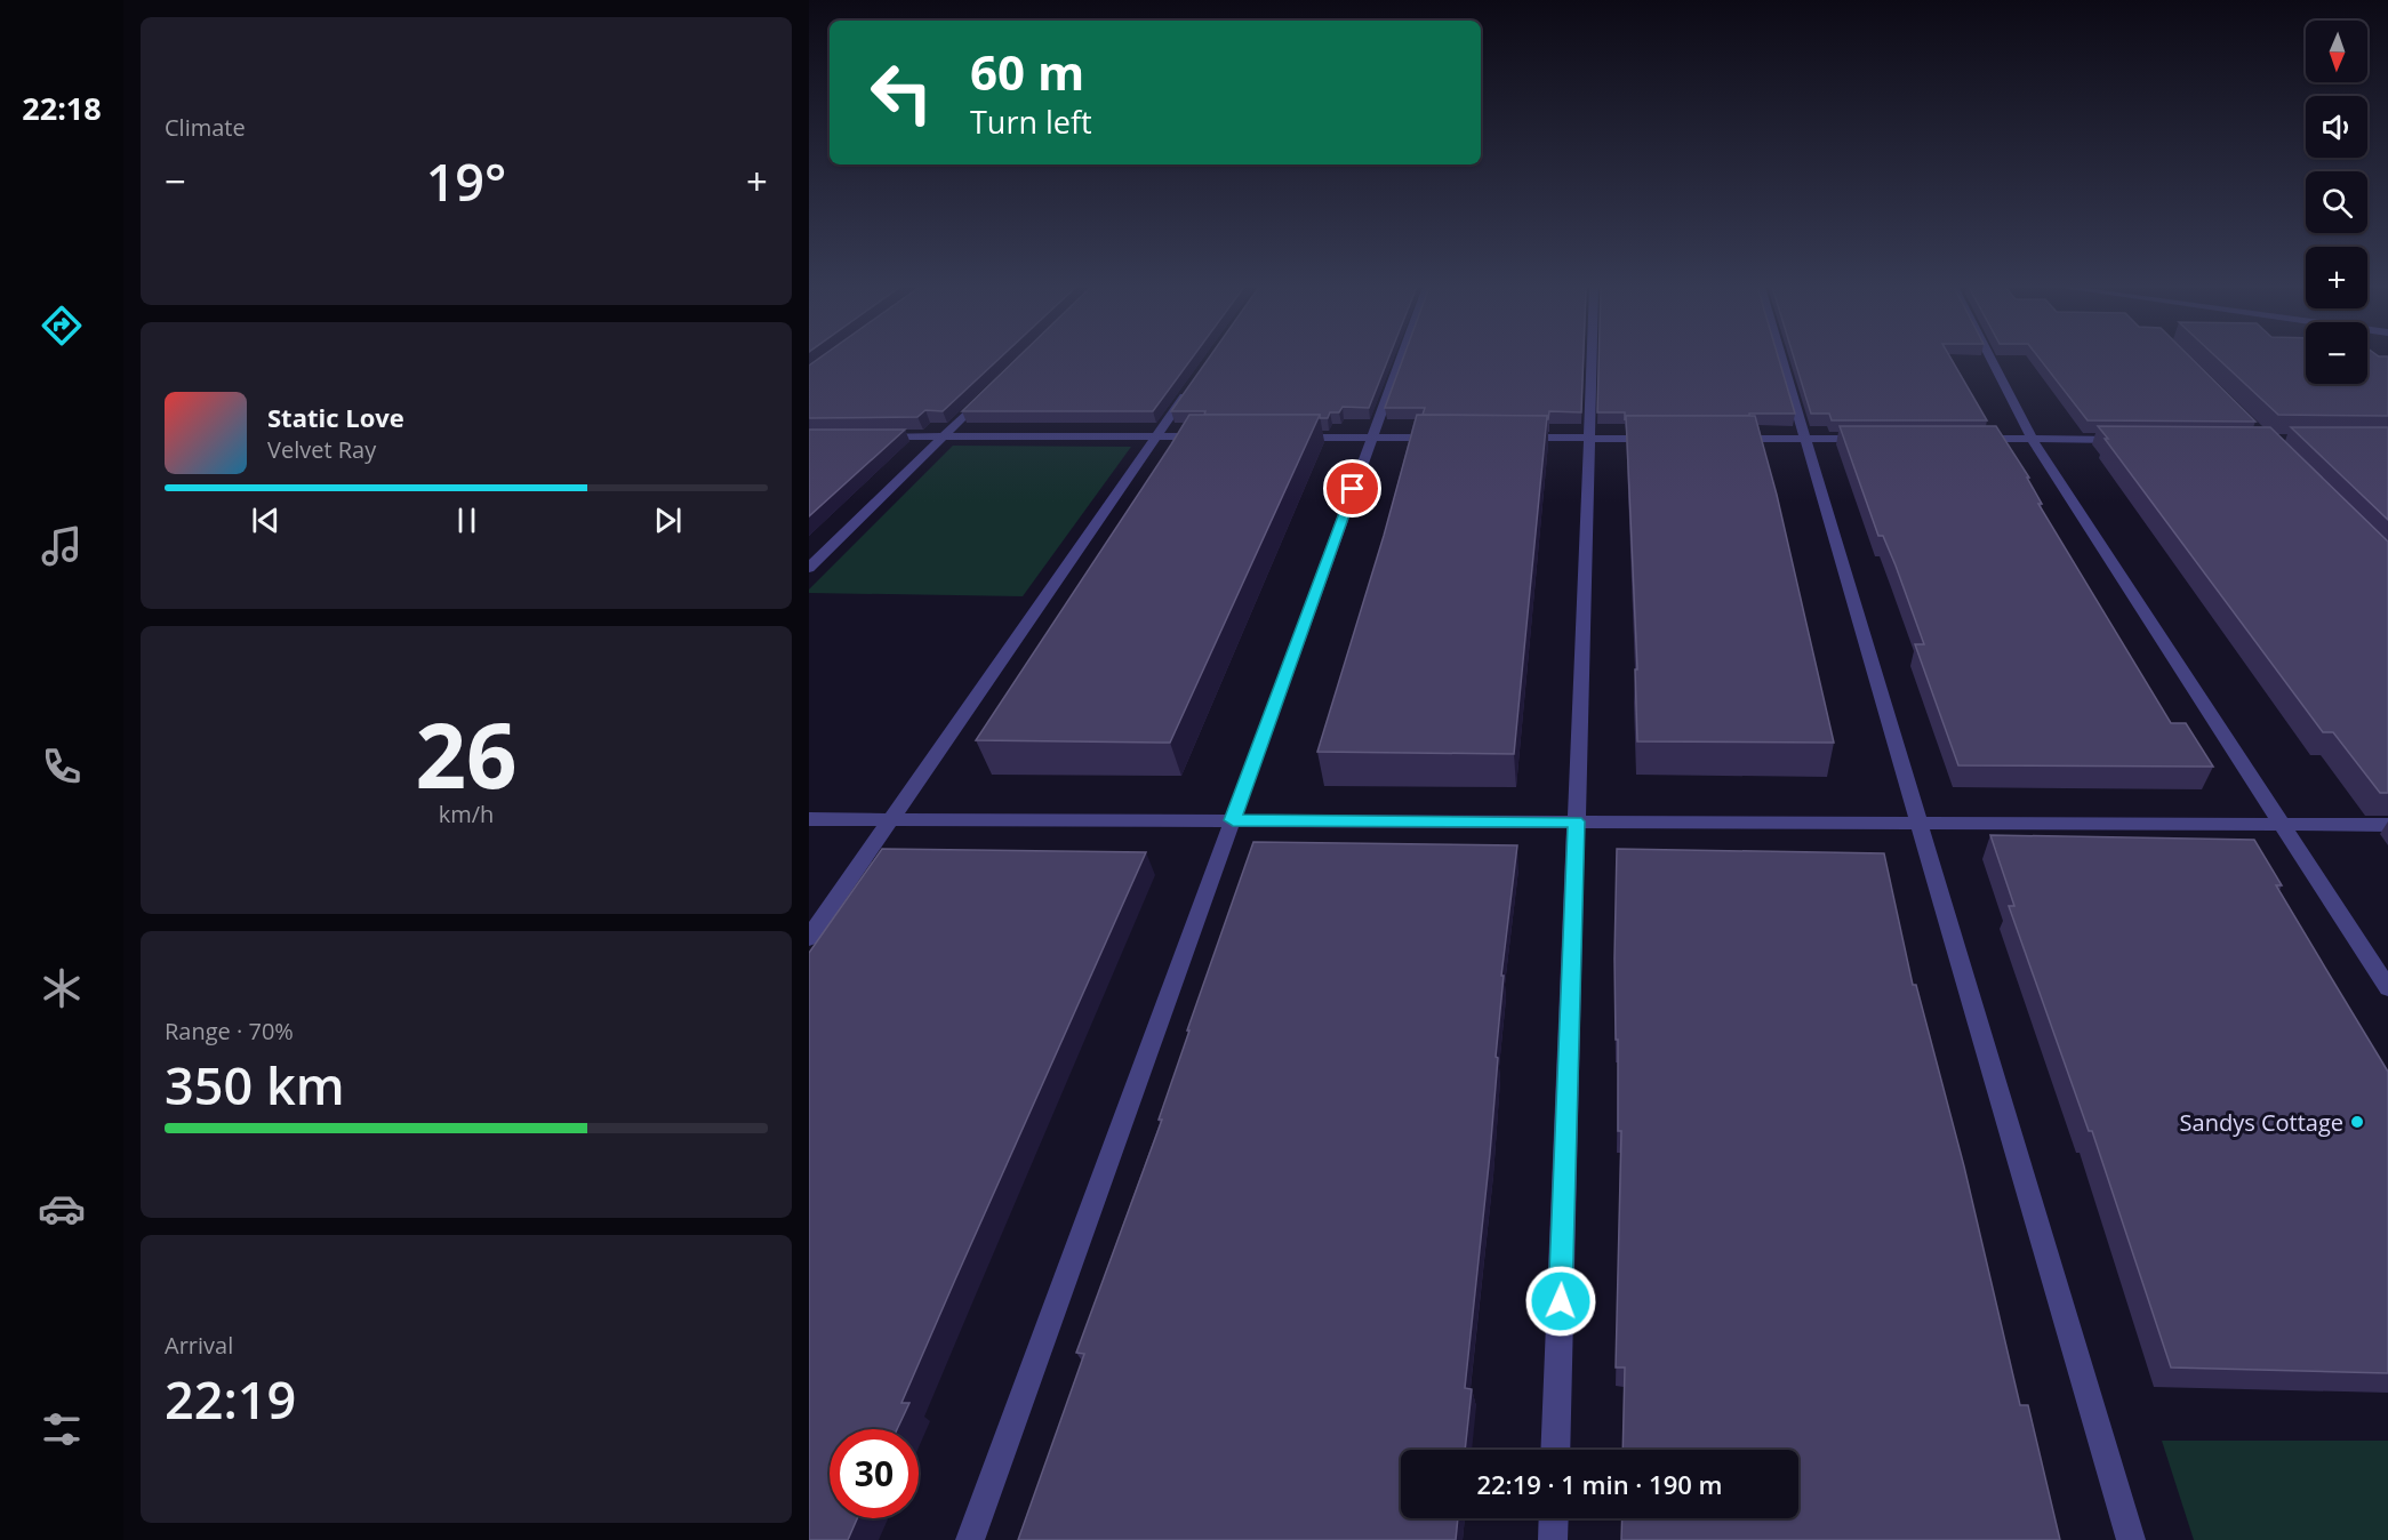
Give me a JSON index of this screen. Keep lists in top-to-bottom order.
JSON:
{
  "places": ["Sandys Cottage"],
  "north": "bottom",
  "page": {
    "tabs": "22:18",
    "tile": [
      "Climate",
      ["26", "km/h"],
      ["Range · 70%", "350 km"],
      ["Arrival", "22:19"]
    ],
    "map_buttons": ["+", "−"],
    "turn": ["60 m", "Turn left"],
    "heat": ["−", "19°", "+"],
    "song": ["Static Love", "Velvet Ray"],
    "limit": "30",
    "trip": "22:19 · 1 min · 190 m"
  }
}
